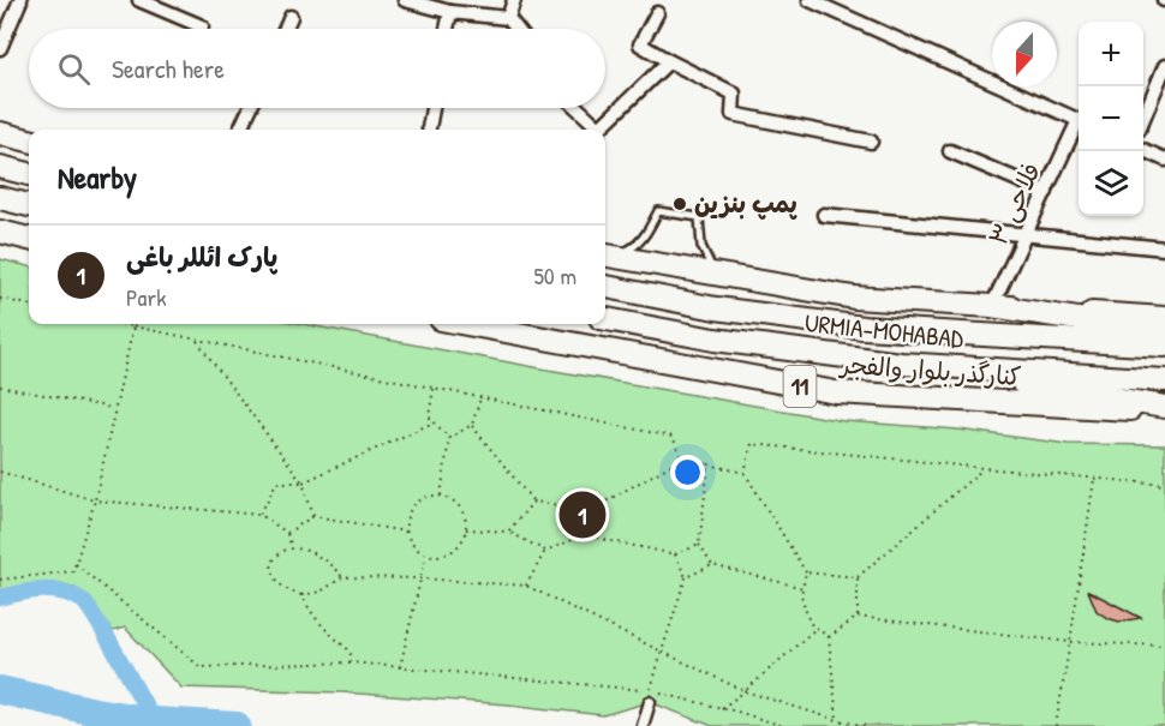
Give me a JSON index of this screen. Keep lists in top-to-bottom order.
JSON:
{
  "streets": {
    "main road": ["URMIA-MOHABAD", "کنارگذر بلوار والفجر", "11"],
    "street": ["فلاحی ۳"]
  },
  "places": ["پمپ بنزین"],
  "north": "bottom",
  "page": {
    "map_buttons": ["+", "−"],
    "search": "Search here",
    "heading": "Nearby",
    "list": [
      {
        "mark": "1",
        "name": "پارک ائللر باغی",
        "note": "Park",
        "value": "50 m"
      }
    ],
    "pins": "1"
  }
}
